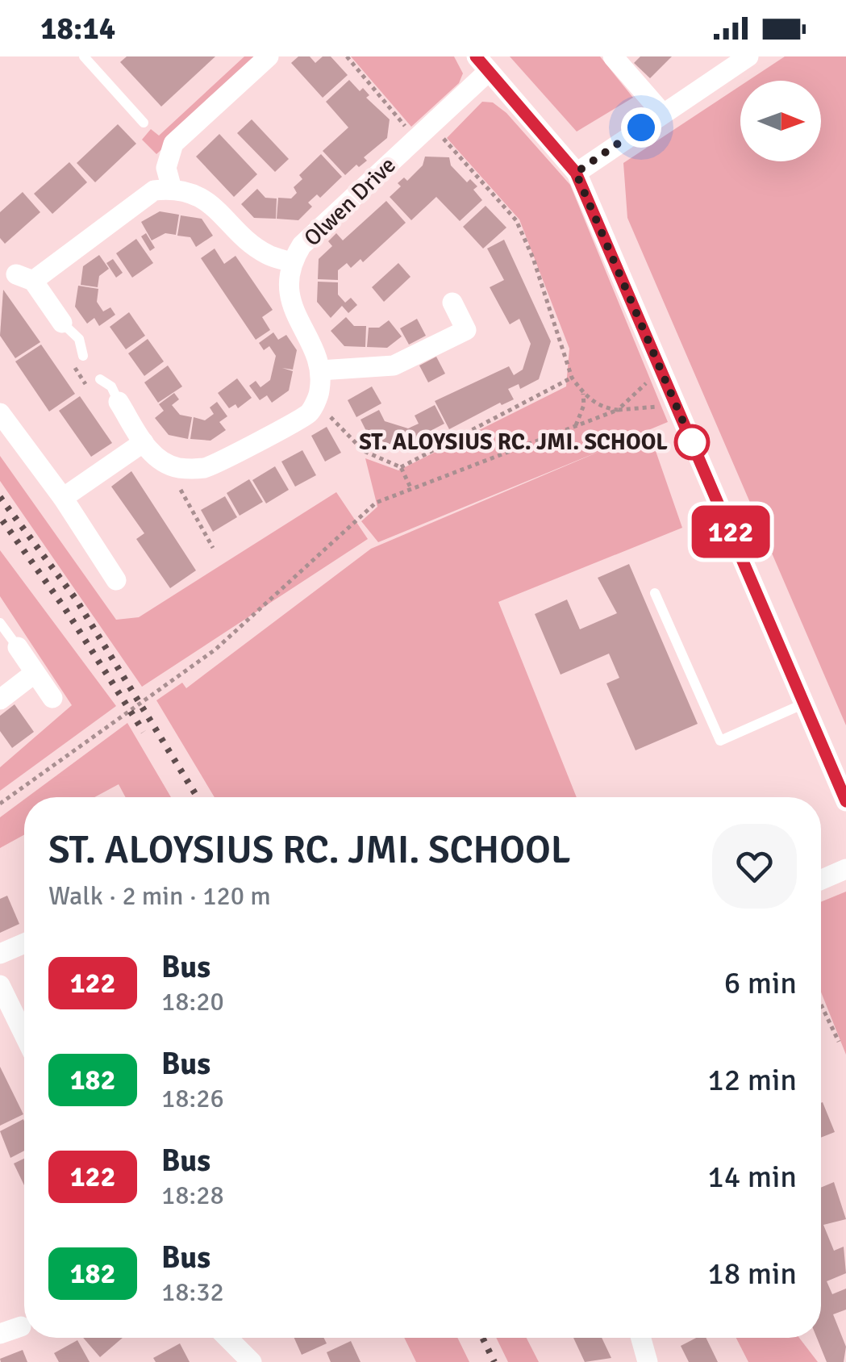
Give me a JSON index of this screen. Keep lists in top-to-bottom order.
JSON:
{
  "streets": {
    "street": ["Olwen Drive"]
  },
  "places": ["ST. ALOYSIUS RC. JMI. SCHOOL"],
  "lines": ["bus line 122"],
  "north": "right",
  "page": {
    "status": "18:14",
    "on_map": "122",
    "heading": ["ST. ALOYSIUS RC. JMI. SCHOOL", "Walk · 2 min · 120 m"],
    "list": [
      {
        "mark": "122",
        "name": "Bus",
        "note": "18:20",
        "value": "6 min"
      },
      {
        "mark": "182",
        "name": "Bus",
        "note": "18:26",
        "value": "12 min"
      },
      {
        "mark": "122",
        "name": "Bus",
        "note": "18:28",
        "value": "14 min"
      },
      {
        "mark": "182",
        "name": "Bus",
        "note": "18:32",
        "value": "18 min"
      }
    ]
  }
}
